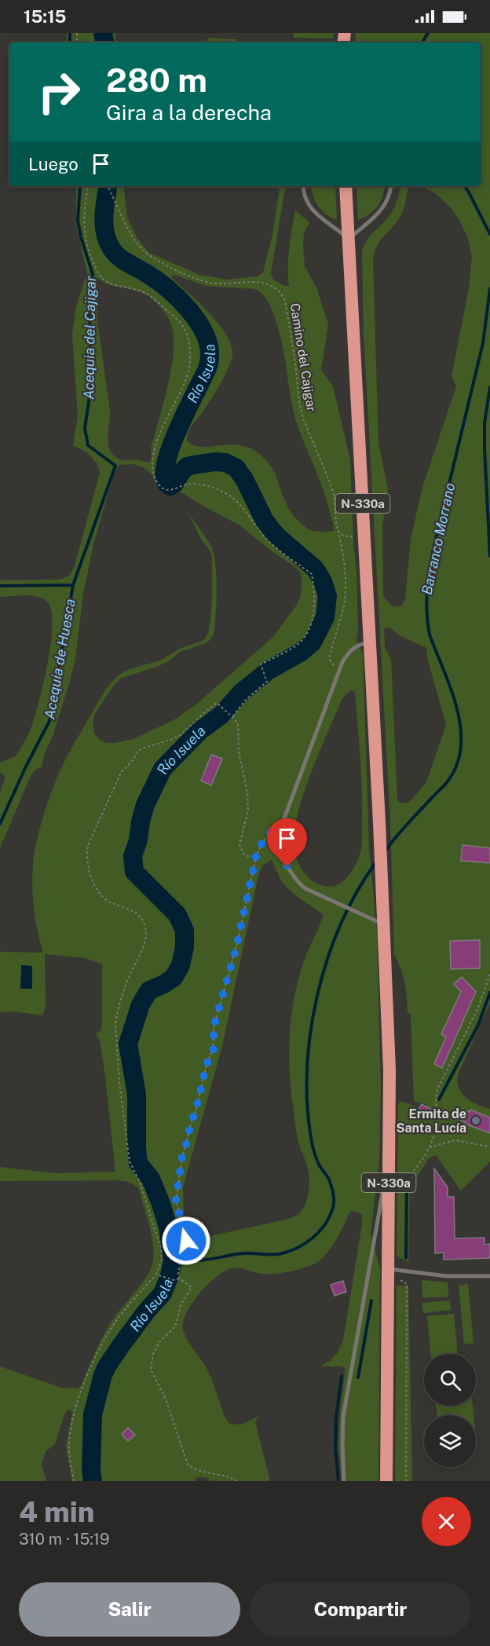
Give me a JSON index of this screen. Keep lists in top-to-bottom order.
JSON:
{
  "streets": {
    "highway": ["N-330a"],
    "path": ["Camino del Cajigar"]
  },
  "water": [
    "Acequia del Cajigar",
    "Río Isuela",
    "Barranco Morrano",
    "Acequia de Huesca"
  ],
  "places": ["Ermita de Santa Lucía"],
  "page": {
    "status": "15:15",
    "turn": ["280 m", "Gira a la derecha"],
    "then": "Luego",
    "heading": ["4 min", "310 m · 15:19"],
    "buttons": ["Salir", "Compartir"]
  }
}
